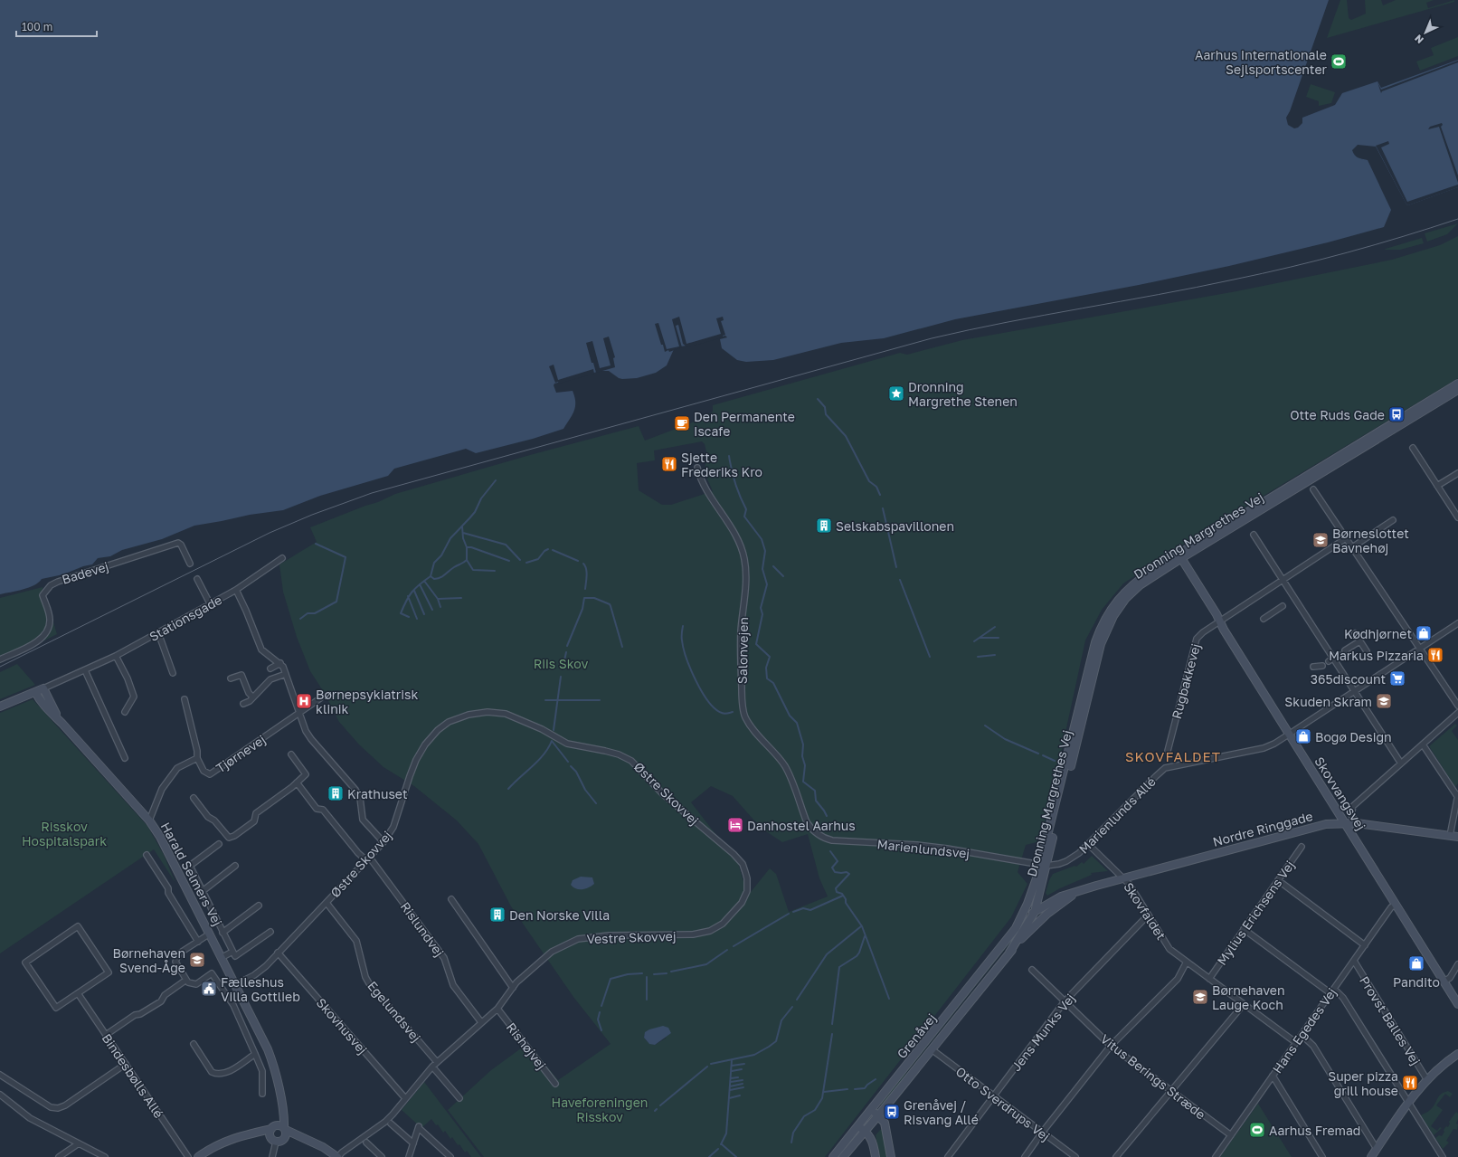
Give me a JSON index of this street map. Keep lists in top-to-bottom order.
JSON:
{
  "streets": {
    "street": [
      "Dronning Margrethes Vej",
      "Badevej",
      "Stationsgade",
      "Salonvejen",
      "Rugbakkevej",
      "Tjørnevej",
      "Østre Skovvej",
      "Skovvangsvej",
      "Marienlunds Allé",
      "Nordre Ringgade",
      "Marienlundsvej",
      "Harald Selmers Vej",
      "Skovfaldet",
      "Mylius Erichsens Vej",
      "Rislundvej",
      "Vestre Skovvej",
      "Egelundsvej",
      "Provst Balles Vej",
      "Skovhusvej",
      "Hans Egedes Vej",
      "Jens Munks Vej",
      "Grenåvej",
      "Rishøjvej",
      "Bindesbølls Allé",
      "Vitus Berings Stræde",
      "Otto Sverdrups Vej"
    ]
  },
  "crossings": [
    ["Dronning Margrethes Vej", "Skovvangsvej"],
    ["Dronning Margrethes Vej", "Marienlunds Allé"],
    ["Dronning Margrethes Vej", "Nordre Ringgade"],
    ["Dronning Margrethes Vej", "Marienlundsvej"],
    ["Dronning Margrethes Vej", "Grenåvej"],
    ["Stationsgade", "Harald Selmers Vej"],
    ["Salonvejen", "Marienlundsvej"],
    ["Rugbakkevej", "Skovvangsvej"],
    ["Tjørnevej", "Harald Selmers Vej"],
    ["Østre Skovvej", "Harald Selmers Vej"],
    ["Østre Skovvej", "Rislundvej"],
    ["Østre Skovvej", "Vestre Skovvej"],
    ["Østre Skovvej", "Egelundsvej"],
    ["Østre Skovvej", "Skovhusvej"],
    ["Skovvangsvej", "Marienlunds Allé"],
    ["Skovvangsvej", "Nordre Ringgade"],
    ["Skovvangsvej", "Hans Egedes Vej"],
    ["Marienlunds Allé", "Marienlundsvej"],
    ["Marienlunds Allé", "Skovfaldet"],
    ["Nordre Ringgade", "Skovfaldet"],
    ["Nordre Ringgade", "Grenåvej"],
    ["Skovfaldet", "Mylius Erichsens Vej"],
    ["Skovfaldet", "Hans Egedes Vej"],
    ["Skovfaldet", "Jens Munks Vej"],
    ["Rislundvej", "Vestre Skovvej"],
    ["Vestre Skovvej", "Egelundsvej"],
    ["Vestre Skovvej", "Skovhusvej"],
    ["Vestre Skovvej", "Rishøjvej"],
    ["Provst Balles Vej", "Hans Egedes Vej"],
    ["Hans Egedes Vej", "Vitus Berings Stræde"],
    ["Jens Munks Vej", "Vitus Berings Stræde"],
    ["Jens Munks Vej", "Otto Sverdrups Vej"],
    ["Grenåvej", "Otto Sverdrups Vej"]
  ],
  "districts": ["SKOVFALDET"],
  "parks": ["Riis Skov", "Risskov Hospitalspark", "Haveforeningen Risskov"],
  "places": {
    "sports": ["Aarhus Internationale Sejlsportscenter", "Aarhus Fremad"],
    "place": ["Dronning Margrethe Stenen"],
    "bus stop": ["Otte Ruds Gade", "Grenåvej / Risvang Allé"],
    "cafe": ["Den Permanente Iscafe"],
    "restaurant": ["Sjette Frederiks Kro", "Markus Pizzaria", "Super pizza grill house"],
    "building": ["Selskabspavillonen", "Krathuset", "Den Norske Villa"],
    "school or university": [
      "Børneslottet Bavnehøj",
      "Skuden Skram",
      "Børnehaven Svend-Åge",
      "Børnehaven Lauge Koch"
    ],
    "shop": ["Kødhjørnet", "Bogø Design", "Pandito"],
    "supermarket": ["365discount"],
    "hospital": ["Børnepsykiatrisk klinik"],
    "hotel": ["Danhostel Aarhus"],
    "public building": ["Fælleshus Villa Gottlieb"]
  },
  "scale_bar": "100 m",
  "north": "bottom left"
}
